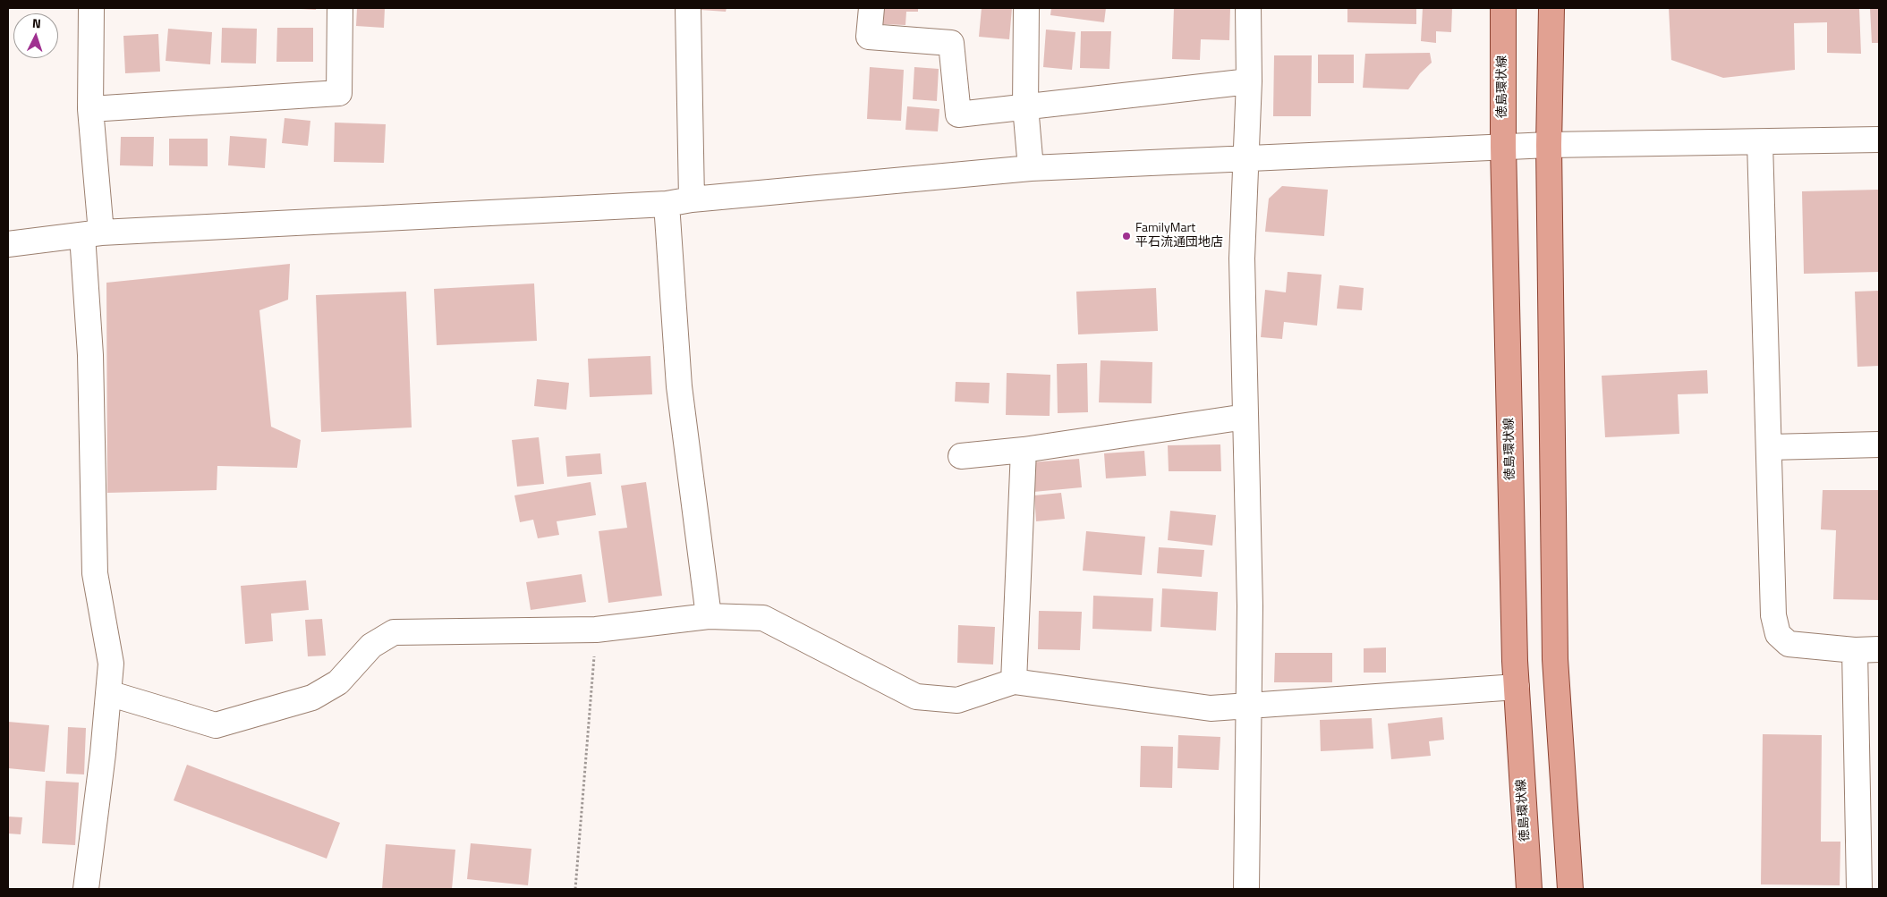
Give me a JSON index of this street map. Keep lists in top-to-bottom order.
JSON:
{
  "streets": {
    "main road": ["徳島環状線"]
  },
  "places": ["FamilyMart 平石流通団地店"],
  "north": "top"
}
